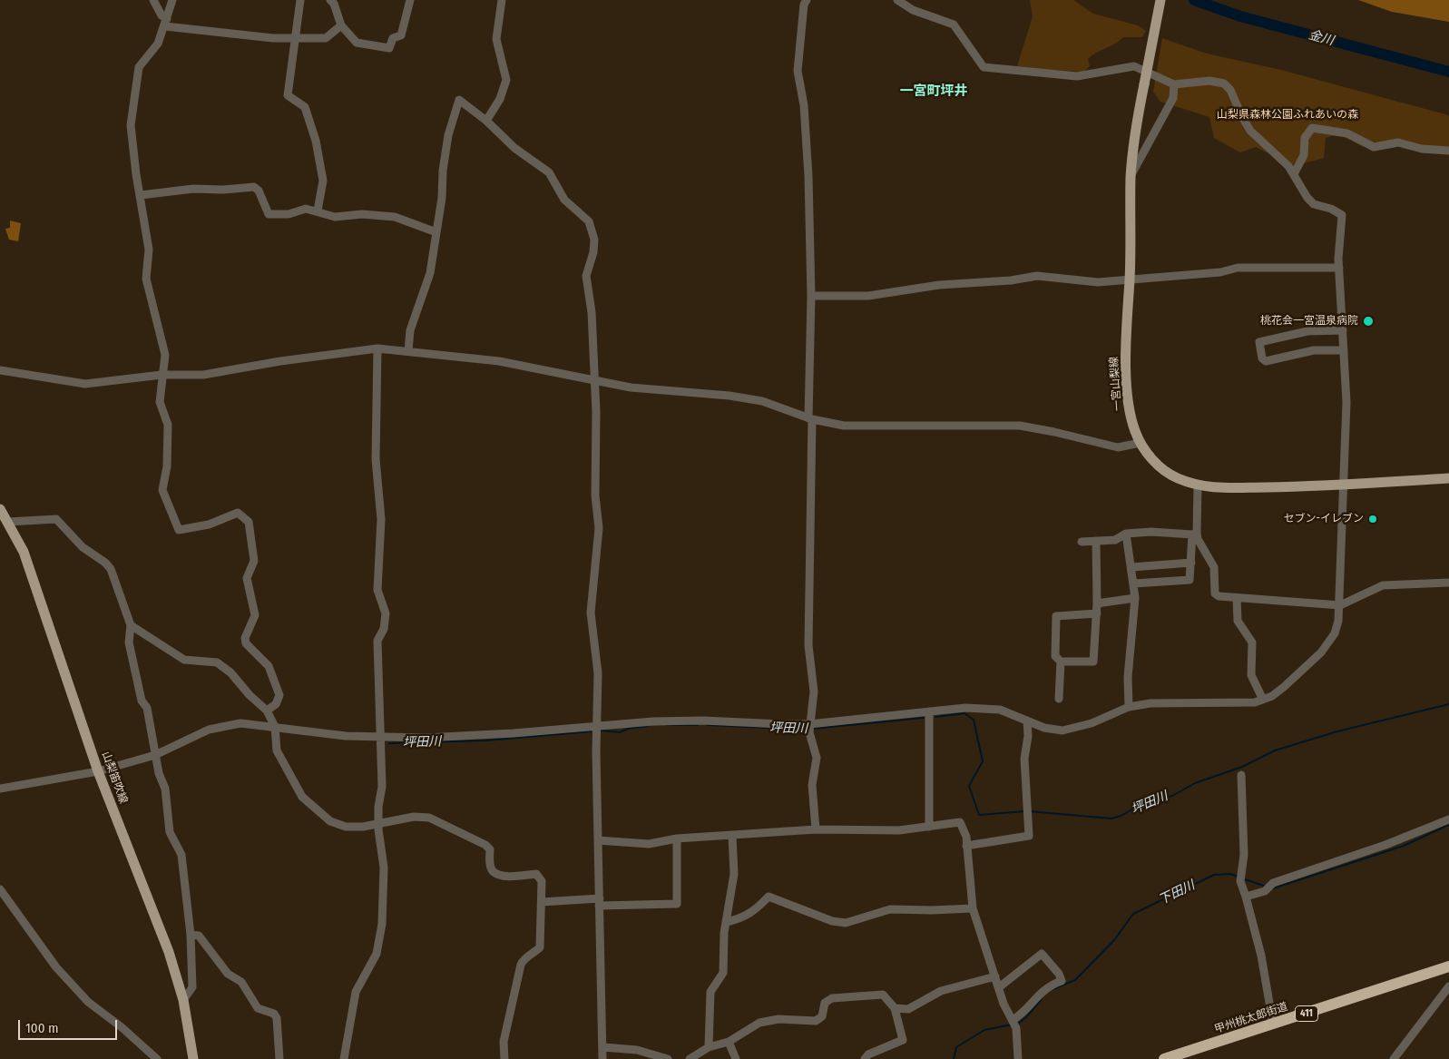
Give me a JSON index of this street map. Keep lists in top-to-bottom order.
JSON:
{
  "streets": {
    "highway": ["411", "甲州桃太郎街道"],
    "main road": ["一宮山梨線", "山梨笛吹線"]
  },
  "districts": ["一宮町坪井"],
  "water": ["金川", "坪田川", "下田川"],
  "parks": ["山梨県森林公園ふれあいの森"],
  "places": ["桃花会一宮温泉病院", "セブン-イレブン"],
  "scale_bar": "100 m"
}
